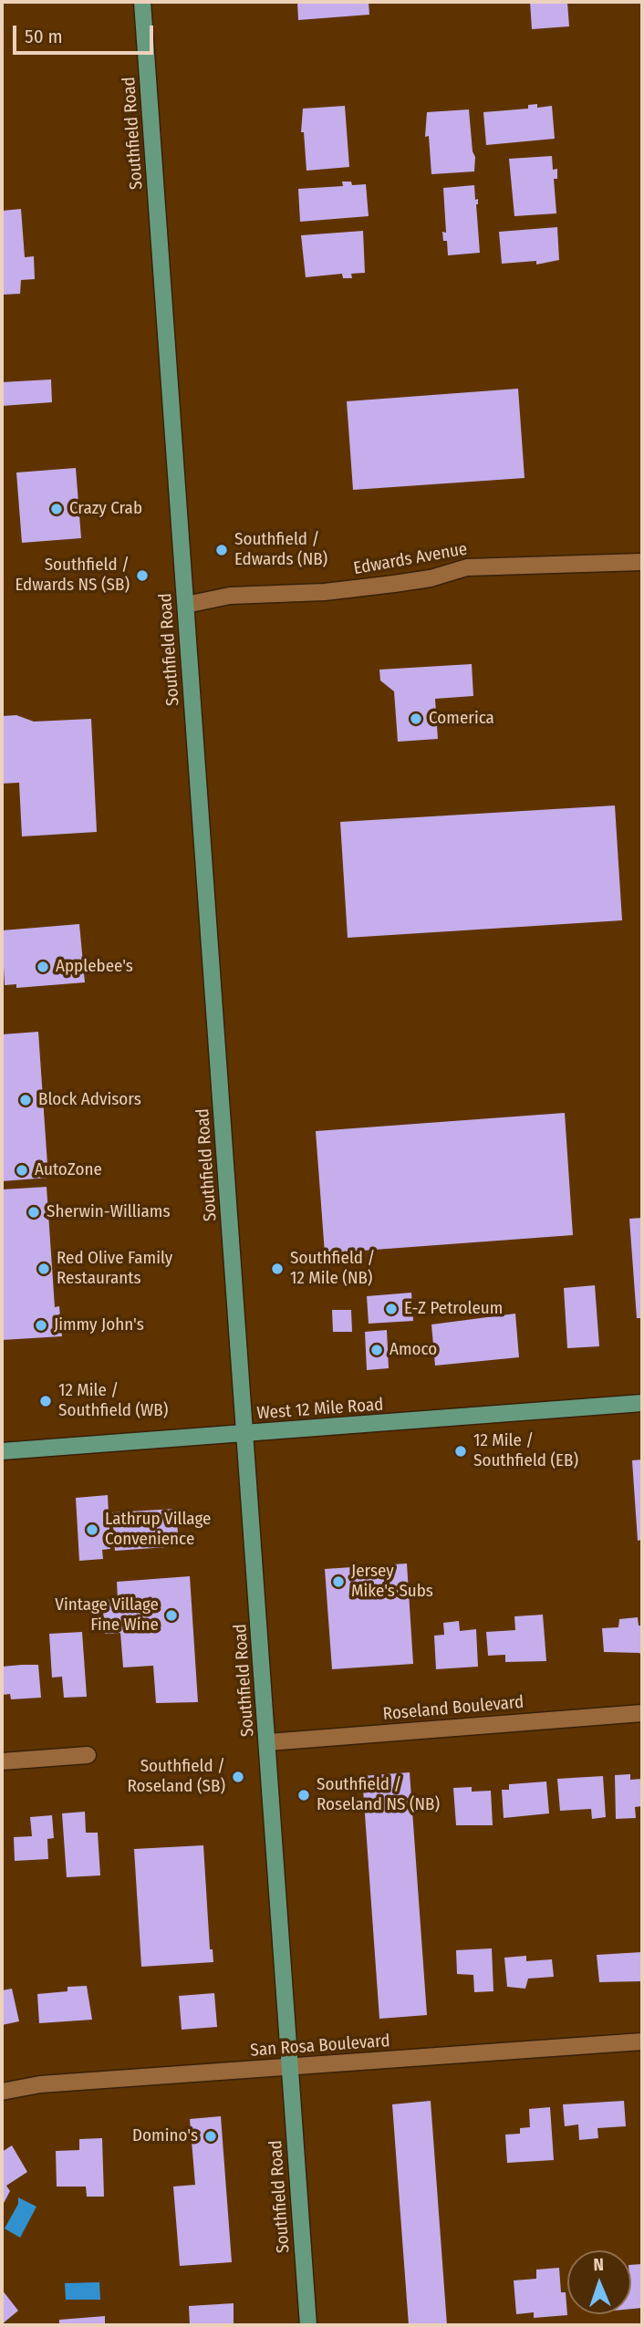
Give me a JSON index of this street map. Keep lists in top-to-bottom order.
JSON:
{
  "streets": {
    "main road": ["Southfield Road", "West 12 Mile Road"],
    "street": ["Edwards Avenue", "Roseland Boulevard", "San Rosa Boulevard"]
  },
  "crossings": [
    ["Southfield Road", "Edwards Avenue"],
    ["Southfield Road", "West 12 Mile Road"],
    ["Southfield Road", "Roseland Boulevard"],
    ["Southfield Road", "San Rosa Boulevard"]
  ],
  "places": [
    "Crazy Crab",
    "Southfield / Edwards (NB)",
    "Southfield / Edwards NS (SB)",
    "Comerica",
    "Applebee's",
    "Block Advisors",
    "AutoZone",
    "Sherwin-Williams",
    "Red Olive Family Restaurants",
    "Southfield / 12 Mile (NB)",
    "E-Z Petroleum",
    "Jimmy John's",
    "Amoco",
    "12 Mile / Southfield (WB)",
    "12 Mile / Southfield (EB)",
    "Lathrup Village Convenience",
    "Jersey Mike's Subs",
    "Vintage Village Fine Wine",
    "Southfield / Roseland (SB)",
    "Southfield / Roseland NS (NB)",
    "Domino's"
  ],
  "scale_bar": "50 m",
  "north": "top"
}
